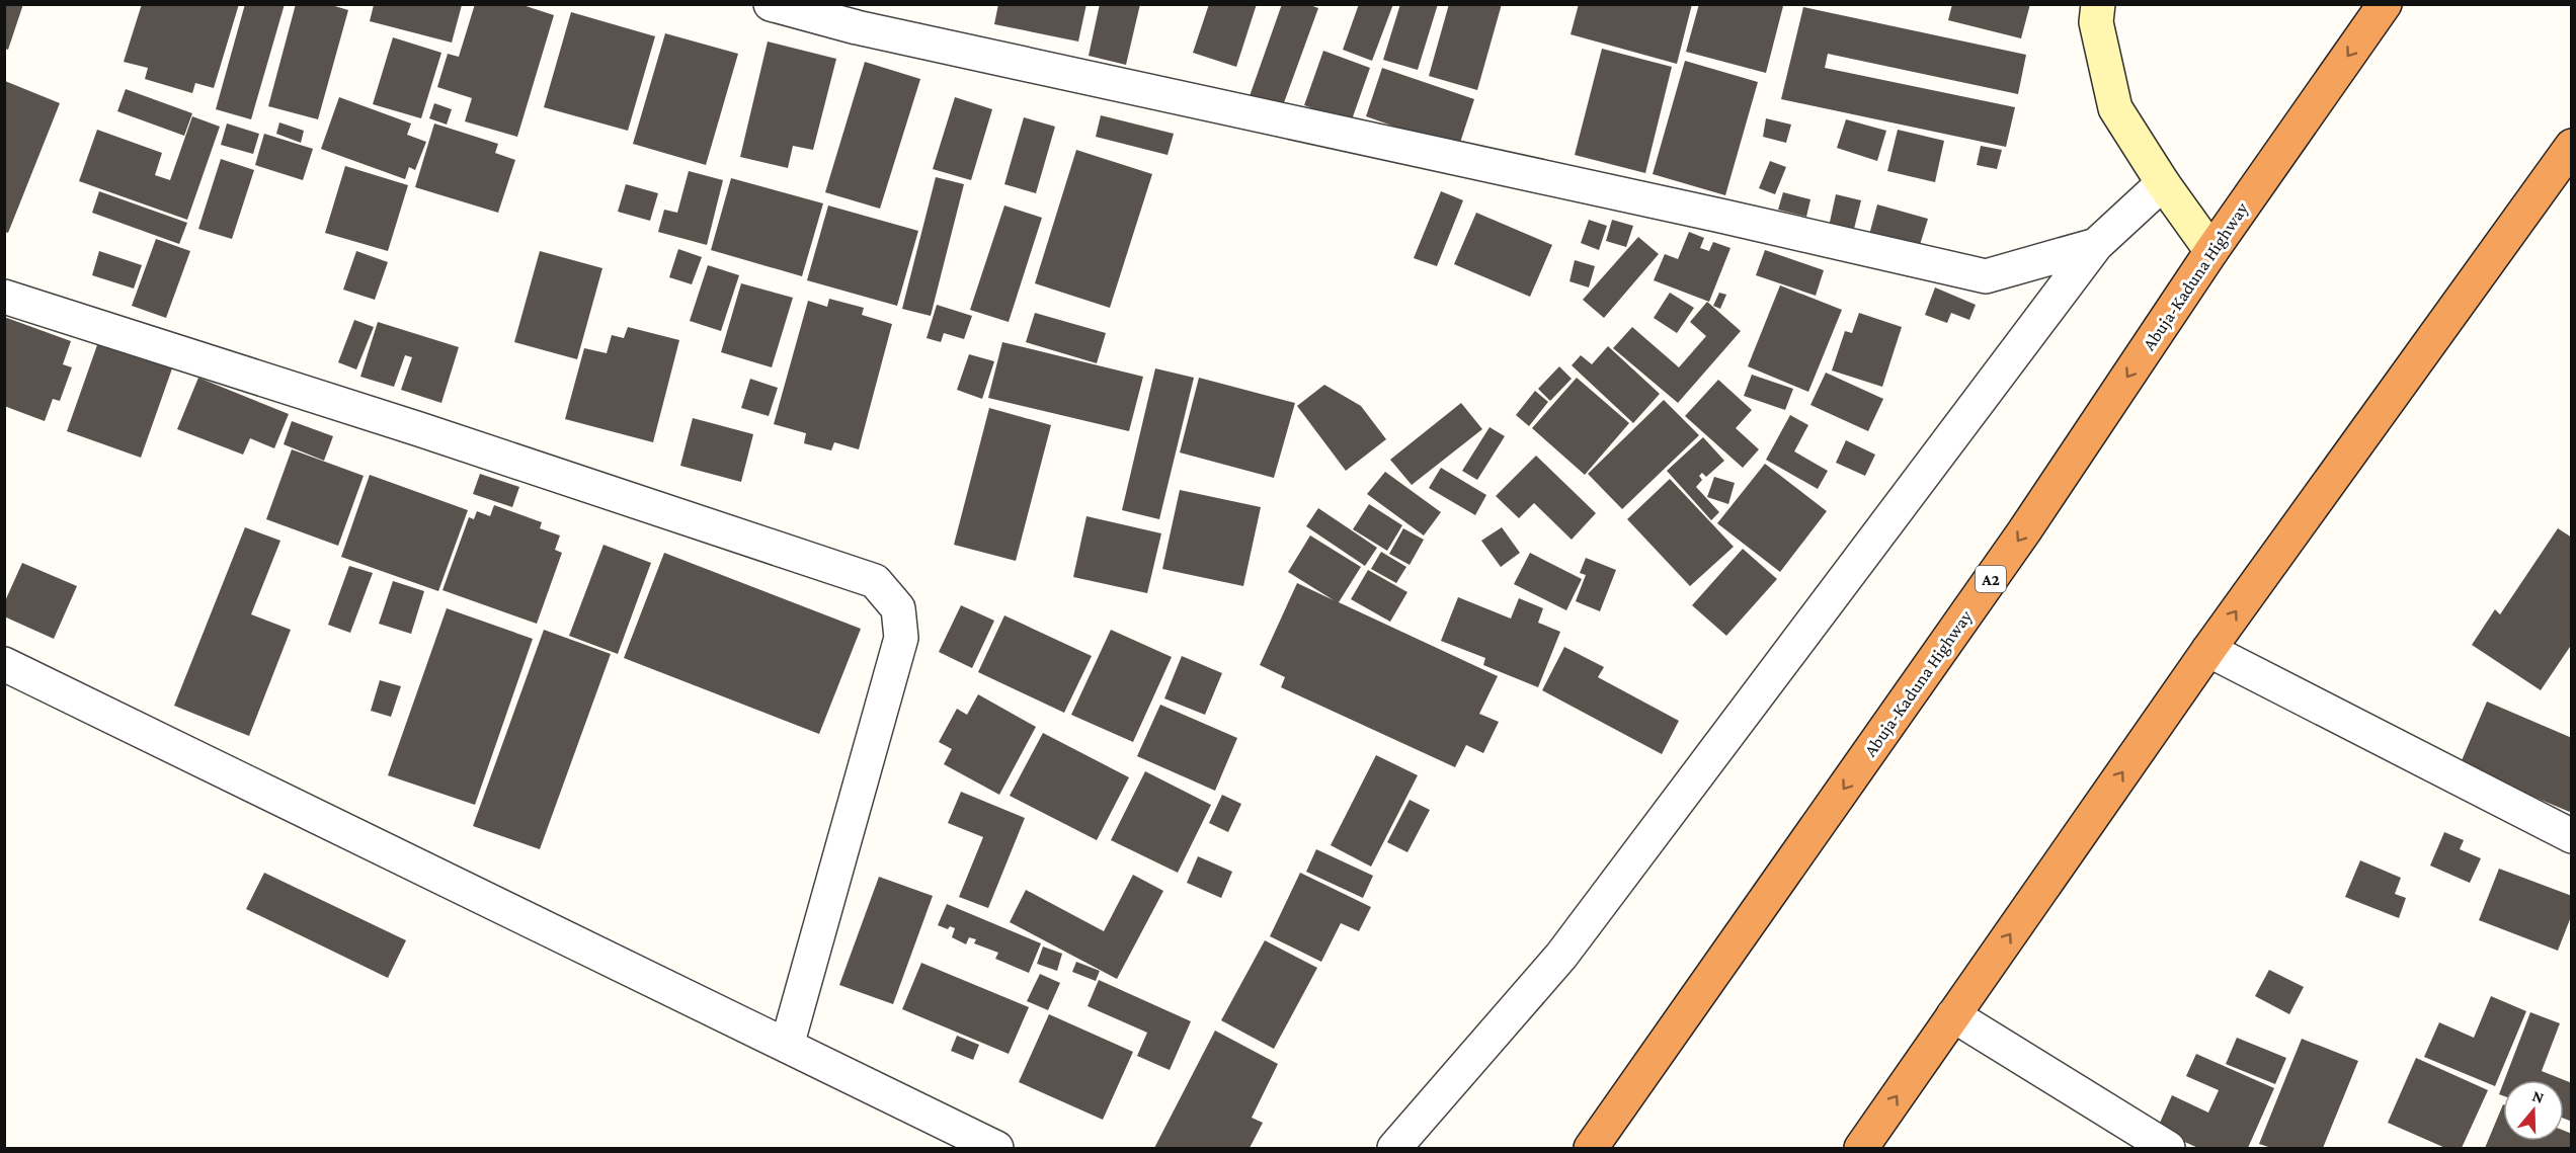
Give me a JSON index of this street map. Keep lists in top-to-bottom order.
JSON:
{
  "streets": {
    "highway": ["Abuja-Kaduna Highway", "A2"]
  },
  "north": "top"
}
